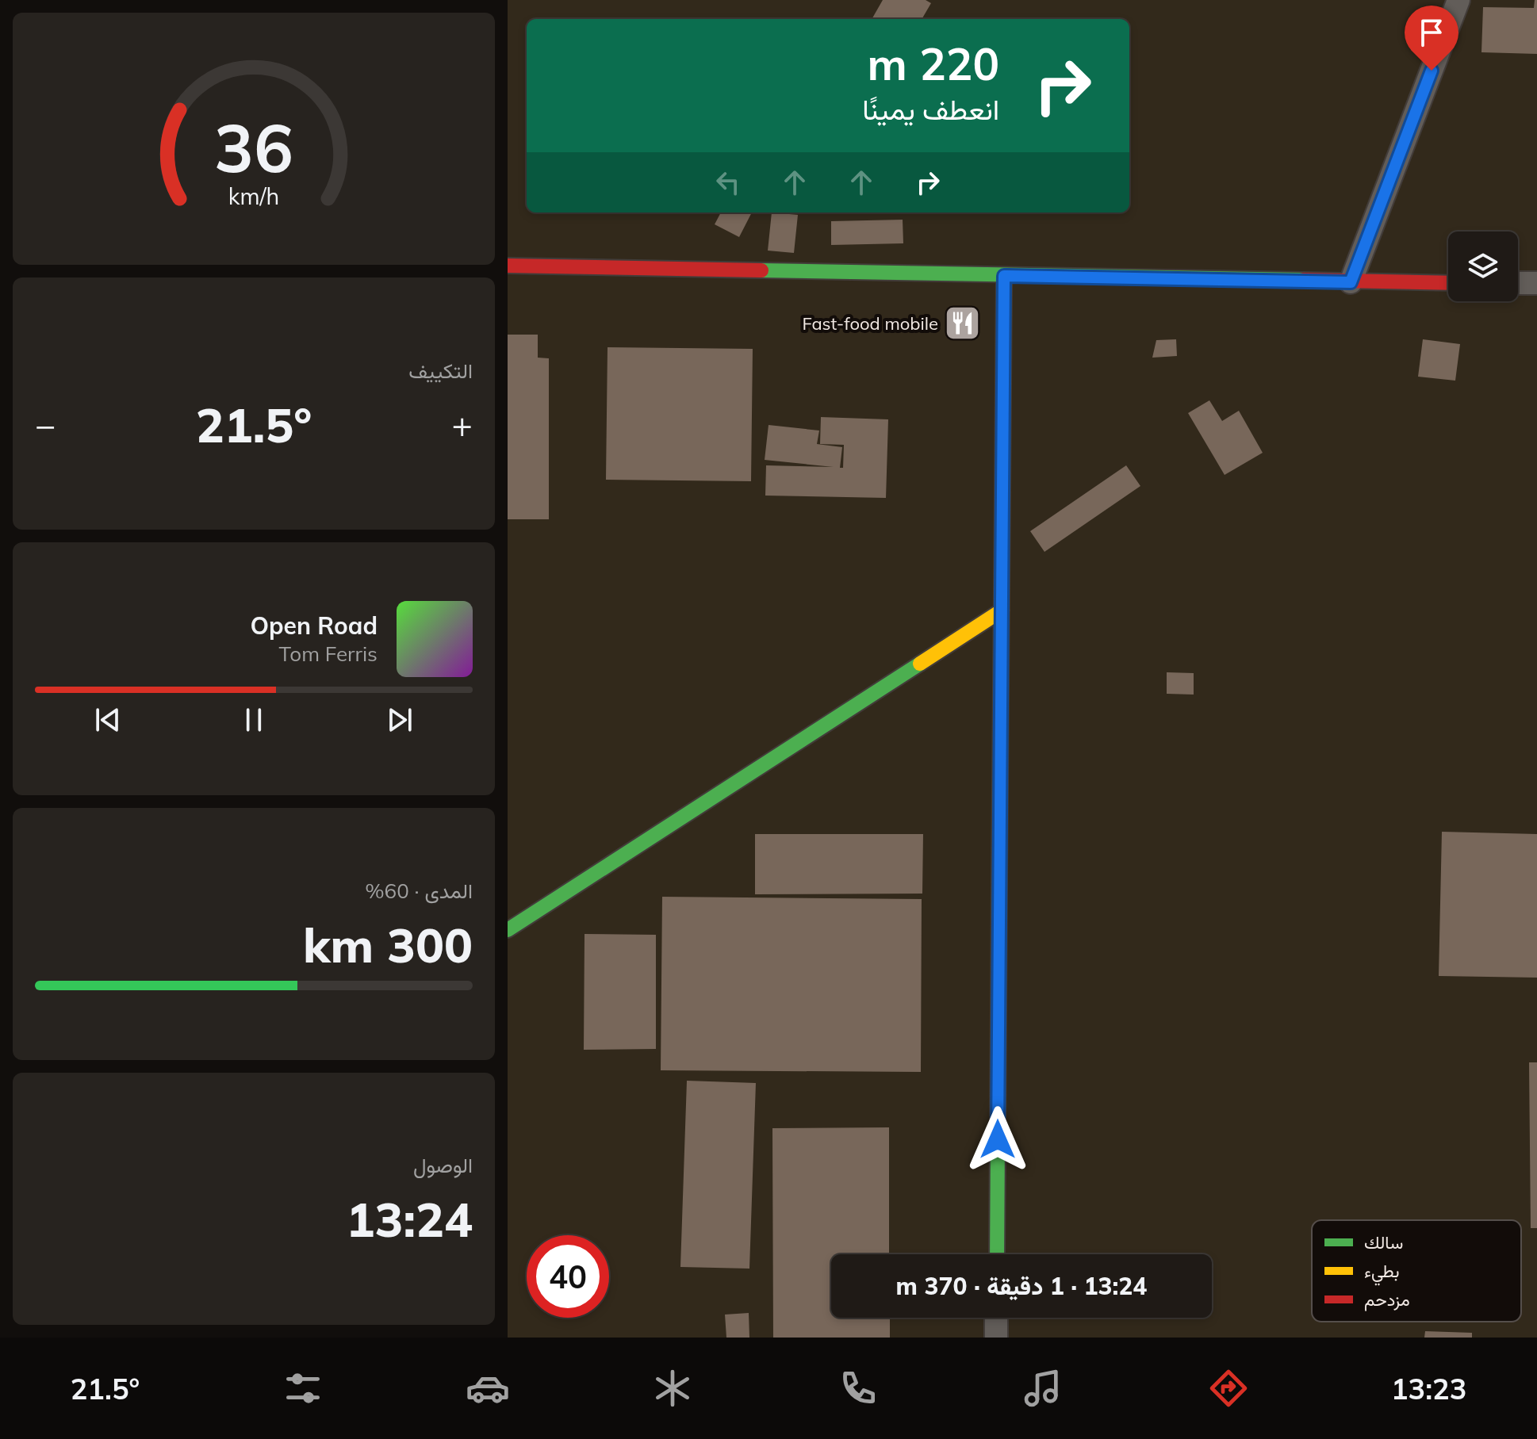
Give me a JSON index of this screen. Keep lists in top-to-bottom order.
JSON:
{
  "places": {
    "restaurant": ["Fast-food mobile"]
  },
  "legend": ["سالك", "بطيء", "مزدحم"],
  "page": {
    "turn": ["220 m", "انعطف يمينًا"],
    "tile": [
      "التكييف",
      ["المدى · 60%", "300 km"],
      ["الوصول", "13:24"]
    ],
    "heat": ["−", "21.5°", "+"],
    "song": ["Open Road", "Tom Ferris"],
    "limit": "40",
    "trip": "13:24 · 1 دقيقة · 370 m",
    "tabs": ["13:23", "21.5°"],
    "gauge": ["36", "km/h"]
  }
}
